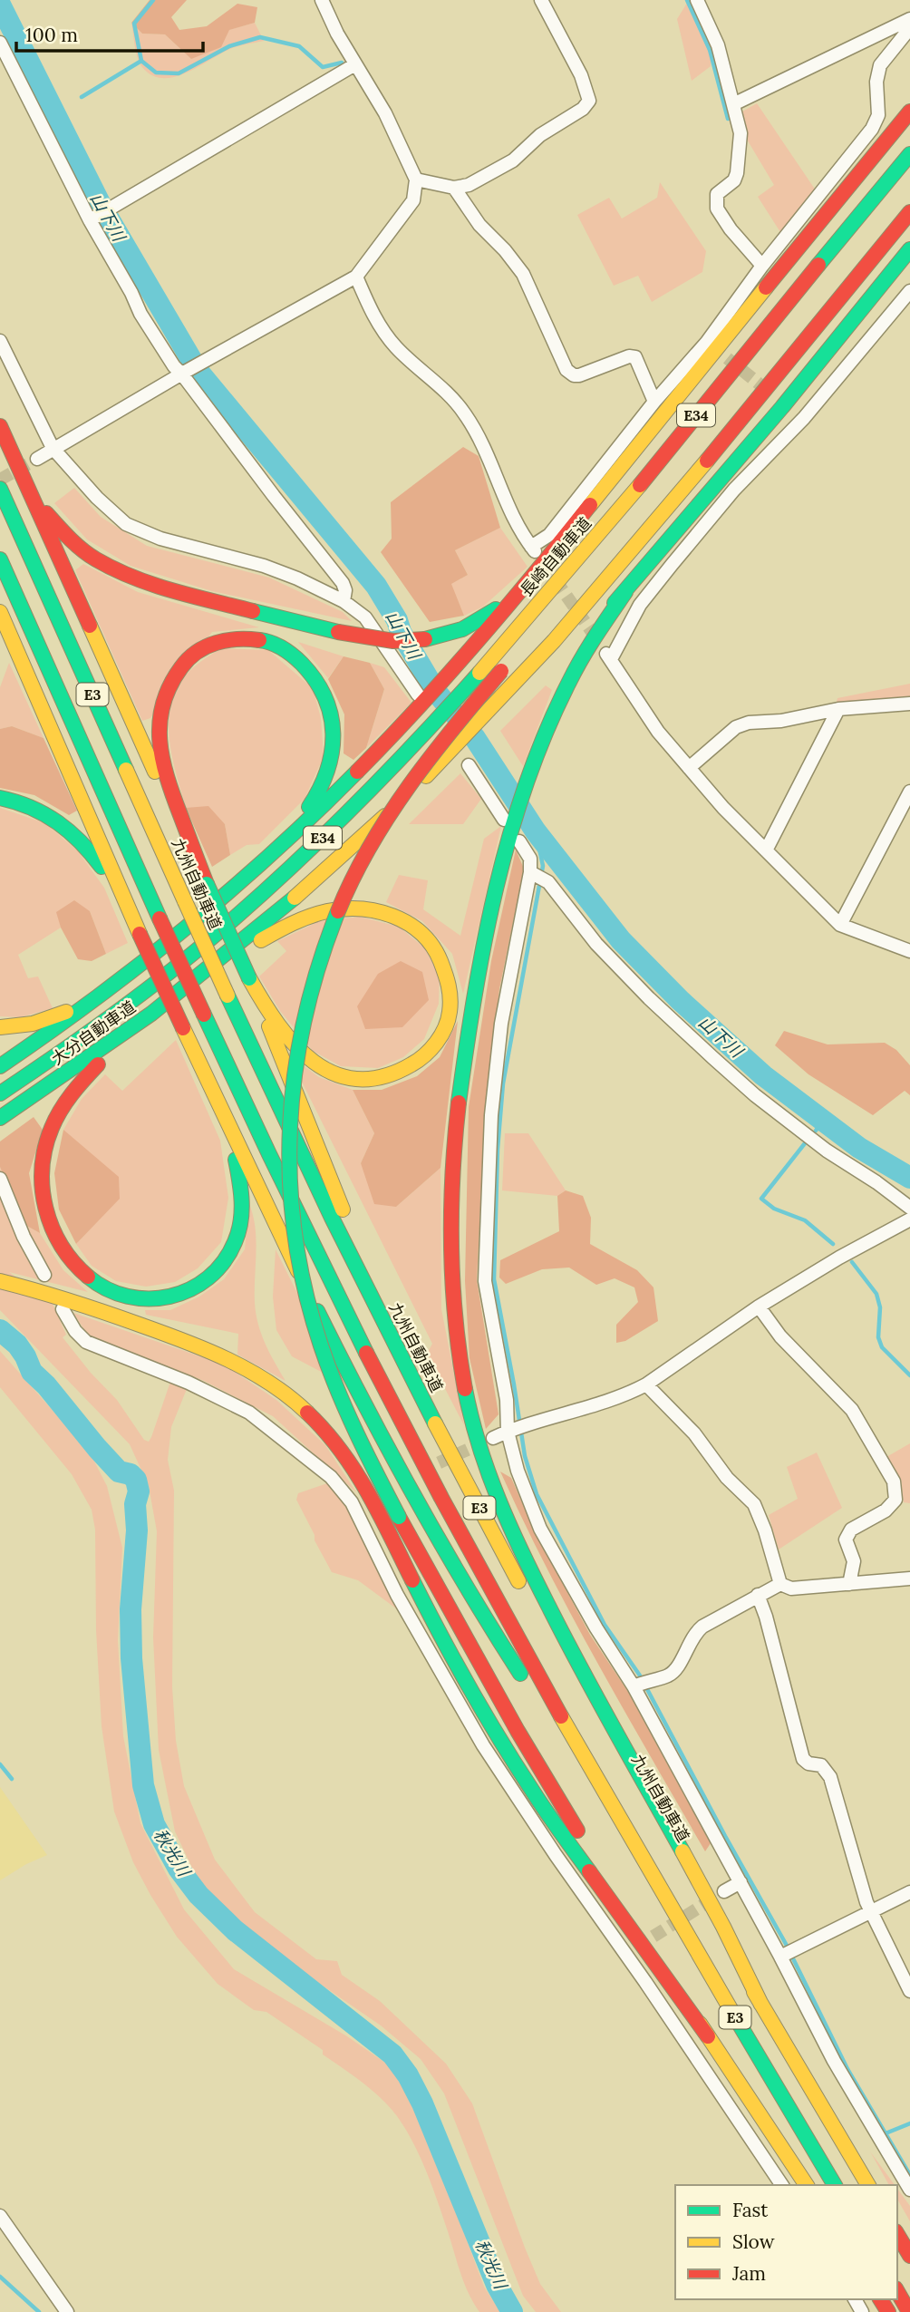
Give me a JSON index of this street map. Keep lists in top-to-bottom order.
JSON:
{
  "streets": {
    "highway": [
      "E34",
      "長崎自動車道",
      "E3",
      "九州自動車道",
      "大分自動車道"
    ]
  },
  "crossings": [
    ["E34", "大分自動車道"],
    ["長崎自動車道", "大分自動車道"]
  ],
  "water": ["山下川", "秋光川"],
  "legend": ["Fast", "Slow", "Jam"],
  "scale_bar": "100 m"
}
